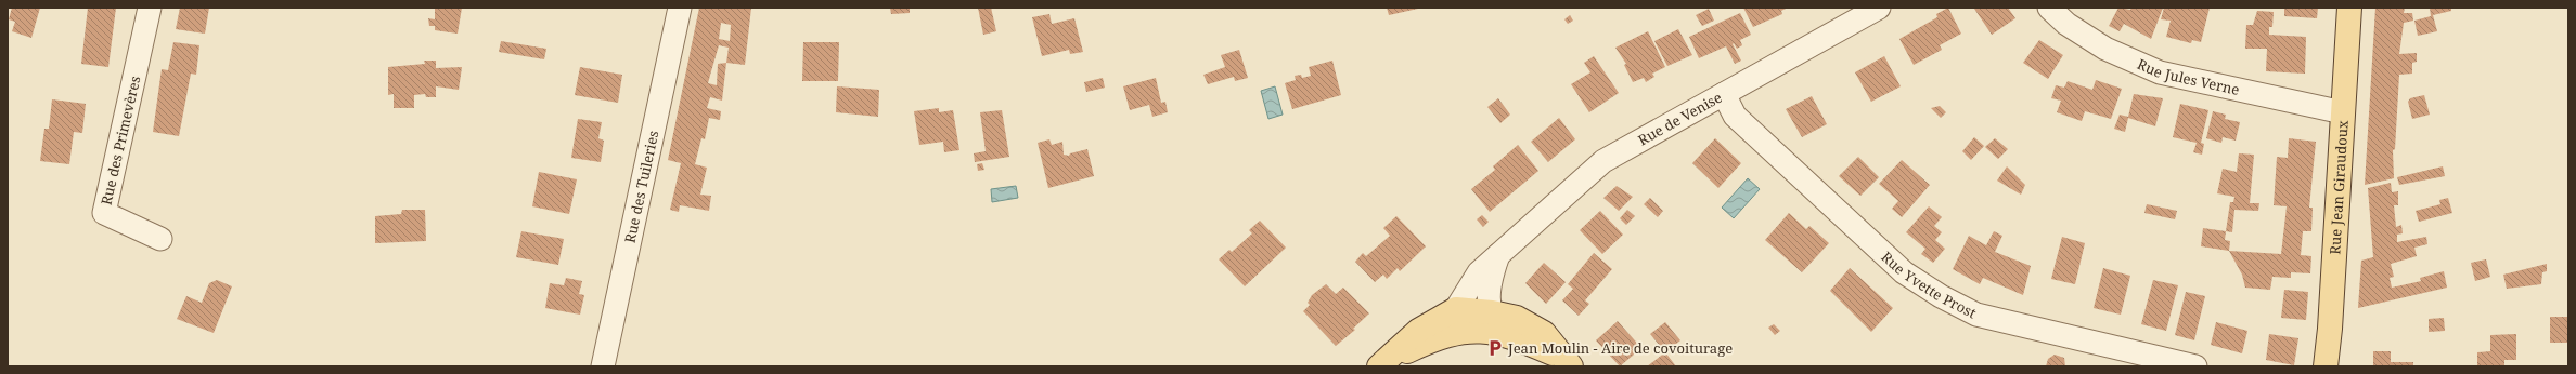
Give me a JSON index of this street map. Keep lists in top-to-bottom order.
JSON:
{
  "streets": {
    "main road": ["Rue de Venise", "Rue Jean Giraudoux"],
    "street": [
      "Rue Jules Verne",
      "Rue des Primevères",
      "Rue des Tuileries",
      "Rue Yvette Prost"
    ]
  },
  "crossings": [
    ["Rue Jules Verne", "Rue Jean Giraudoux"],
    ["Rue de Venise", "Rue Yvette Prost"]
  ],
  "places": {
    "parking": ["Jean Moulin - Aire de covoiturage"]
  }
}
